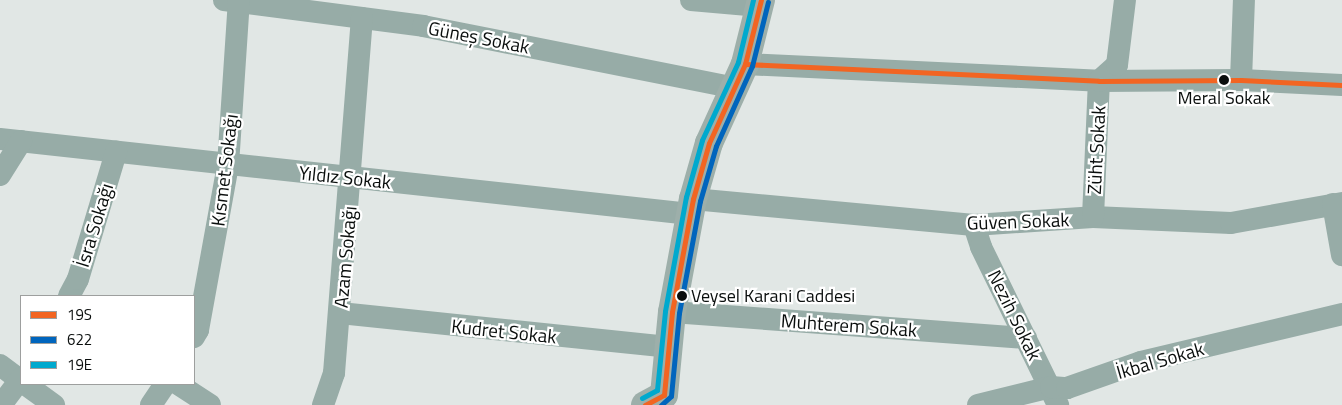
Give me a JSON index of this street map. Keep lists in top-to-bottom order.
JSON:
{
  "streets": {
    "street": [
      "Güneş Sokak",
      "Züht Sokak",
      "Kısmet Sokağı",
      "Yıldız Sokak",
      "Güven Sokak",
      "İsra Sokağı",
      "Azam Sokağı",
      "Nezih Sokak",
      "Muhterem Sokak",
      "Kudret Sokak",
      "İkbal Sokak"
    ]
  },
  "crossings": [
    ["Güneş Sokak", "Züht Sokak"],
    ["Güneş Sokak", "Kısmet Sokağı"],
    ["Güneş Sokak", "Azam Sokağı"],
    ["Züht Sokak", "Güven Sokak"],
    ["Kısmet Sokağı", "Yıldız Sokak"],
    ["Yıldız Sokak", "Güven Sokak"],
    ["Yıldız Sokak", "İsra Sokağı"],
    ["Yıldız Sokak", "Azam Sokağı"],
    ["Güven Sokak", "Nezih Sokak"],
    ["Azam Sokağı", "Kudret Sokak"],
    ["Nezih Sokak", "Muhterem Sokak"],
    ["Nezih Sokak", "İkbal Sokak"]
  ],
  "places": ["Meral Sokak", "Veysel Karani Caddesi"],
  "lines": ["transit line 19S", "transit line 19E", "transit line 622"],
  "legend": ["19S", "622", "19E"]
}
